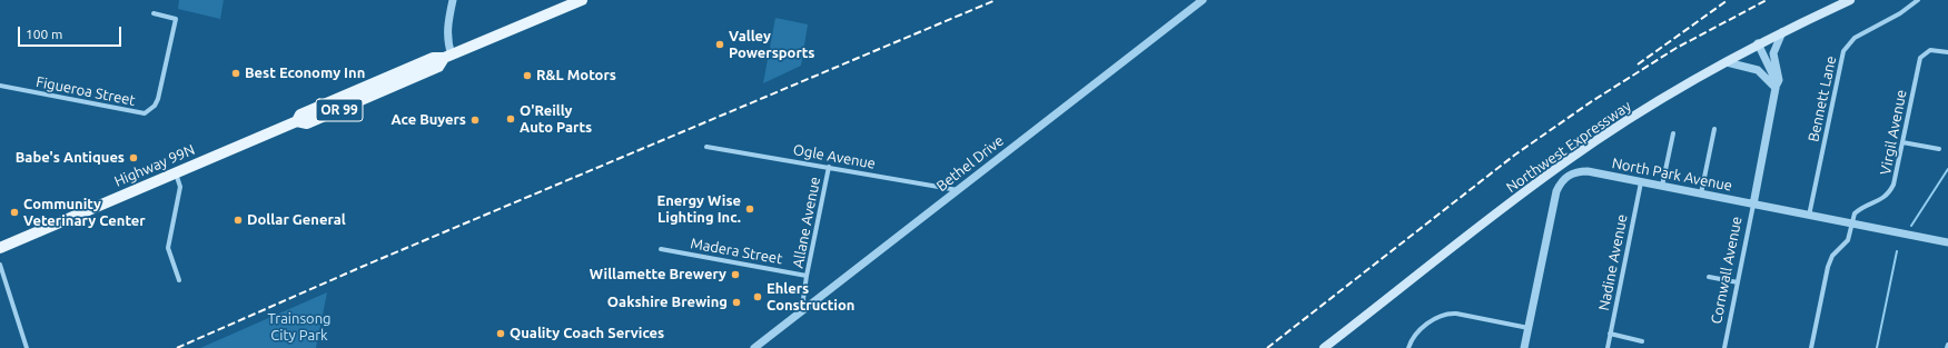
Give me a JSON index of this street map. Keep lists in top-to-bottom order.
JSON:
{
  "streets": {
    "main road": ["OR 99", "Northwest Expressway", "Highway 99N"],
    "street": [
      "Figueroa Street",
      "Bennett Lane",
      "Virgil Avenue",
      "Ogle Avenue",
      "Bethel Drive",
      "North Park Avenue",
      "Allane Avenue",
      "Madera Street",
      "Nadine Avenue",
      "Cornwall Avenue"
    ]
  },
  "crossings": [
    ["Bennett Lane", "North Park Avenue"],
    ["Virgil Avenue", "North Park Avenue"],
    ["Northwest Expressway", "Cornwall Avenue"],
    ["Ogle Avenue", "Bethel Drive"],
    ["Ogle Avenue", "Allane Avenue"],
    ["Bethel Drive", "Allane Avenue"],
    ["North Park Avenue", "Nadine Avenue"],
    ["North Park Avenue", "Cornwall Avenue"],
    ["Allane Avenue", "Madera Street"]
  ],
  "parks": ["Trainsong City Park"],
  "places": [
    "Valley Powersports",
    "Best Economy Inn",
    "R&L Motors",
    "O'Reilly Auto Parts",
    "Ace Buyers",
    "Babe's Antiques",
    "Energy Wise Lighting Inc.",
    "Community Veterinary Center",
    "Dollar General",
    "Willamette Brewery",
    "Ehlers Construction",
    "Oakshire Brewing",
    "Quality Coach Services"
  ],
  "scale_bar": "100 m"
}
